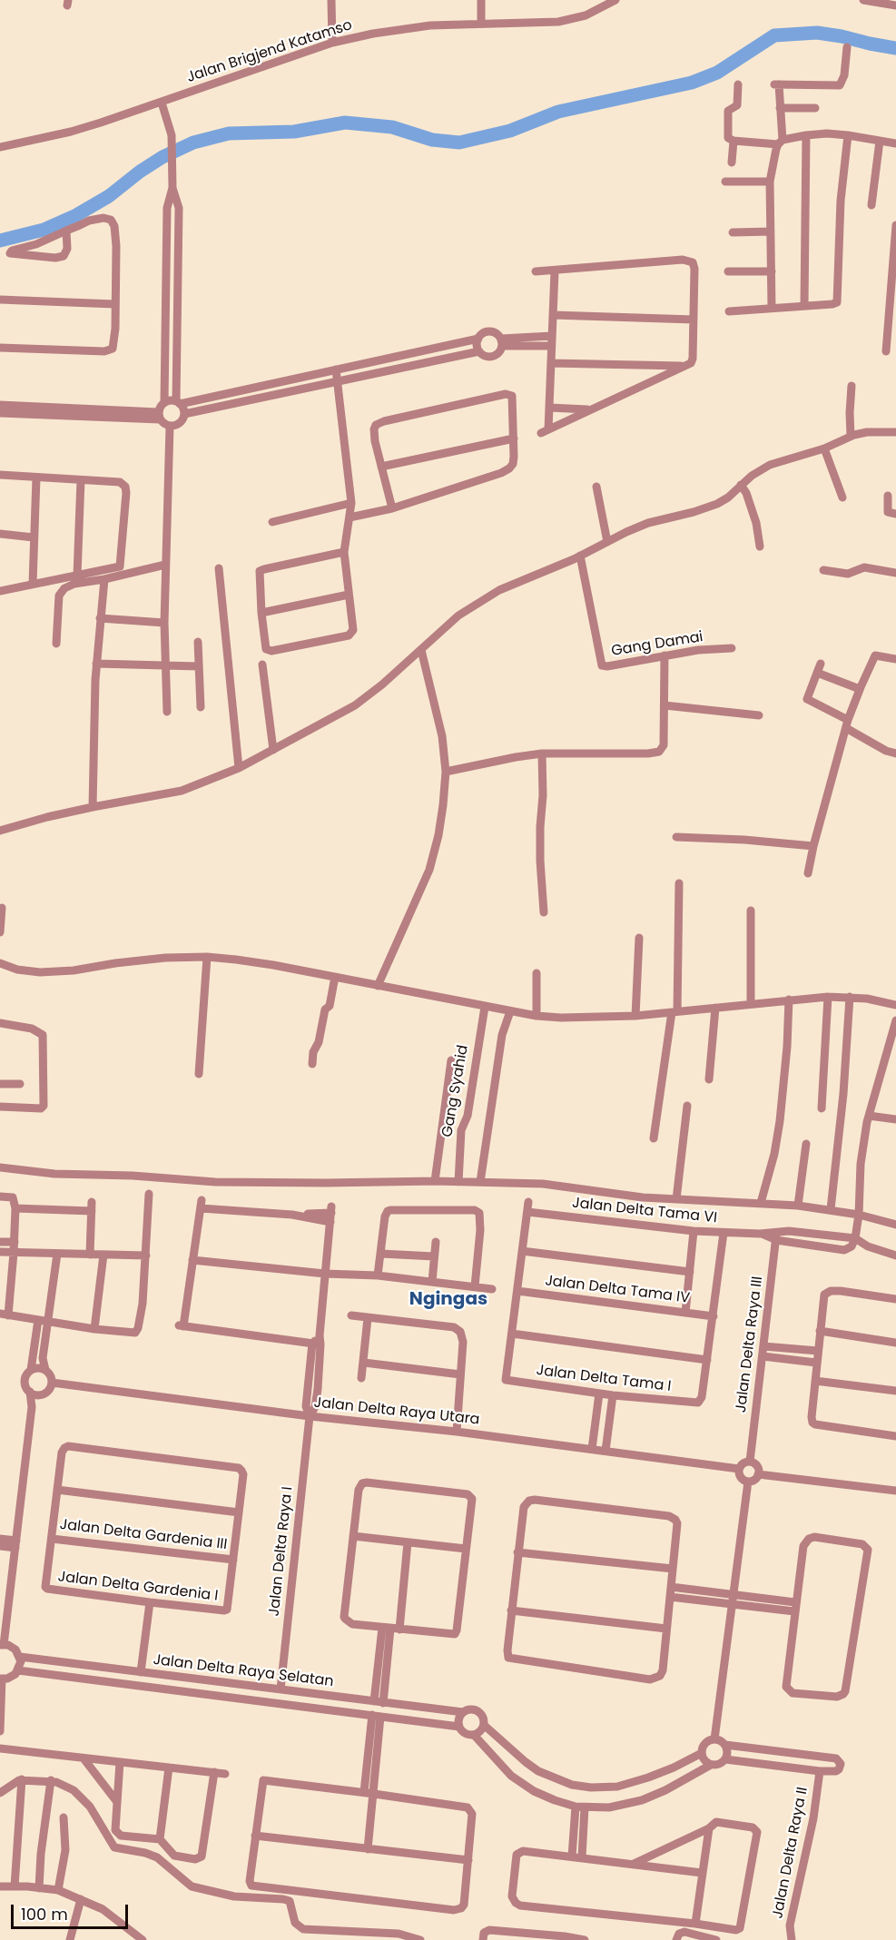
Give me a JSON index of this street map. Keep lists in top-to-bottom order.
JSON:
{
  "streets": {
    "street": [
      "Jalan Brigjend Katamso",
      "Gang Damai",
      "Gang Syahid",
      "Jalan Delta Tama VI",
      "Jalan Delta Tama IV",
      "Jalan Delta Raya III",
      "Jalan Delta Tama I",
      "Jalan Delta Raya Utara",
      "Jalan Delta Gardenia III",
      "Jalan Delta Raya I",
      "Jalan Delta Gardenia I",
      "Jalan Delta Raya Selatan",
      "Jalan Delta Raya II"
    ]
  },
  "crossings": [
    ["Jalan Delta Tama VI", "Jalan Delta Raya III"],
    ["Jalan Delta Raya III", "Jalan Delta Raya Utara"],
    ["Jalan Delta Raya Utara", "Jalan Delta Raya I"],
    ["Jalan Delta Gardenia III", "Jalan Delta Gardenia I"],
    ["Jalan Delta Raya I", "Jalan Delta Raya Selatan"]
  ],
  "districts": ["Ngingas"],
  "scale_bar": "100 m"
}
